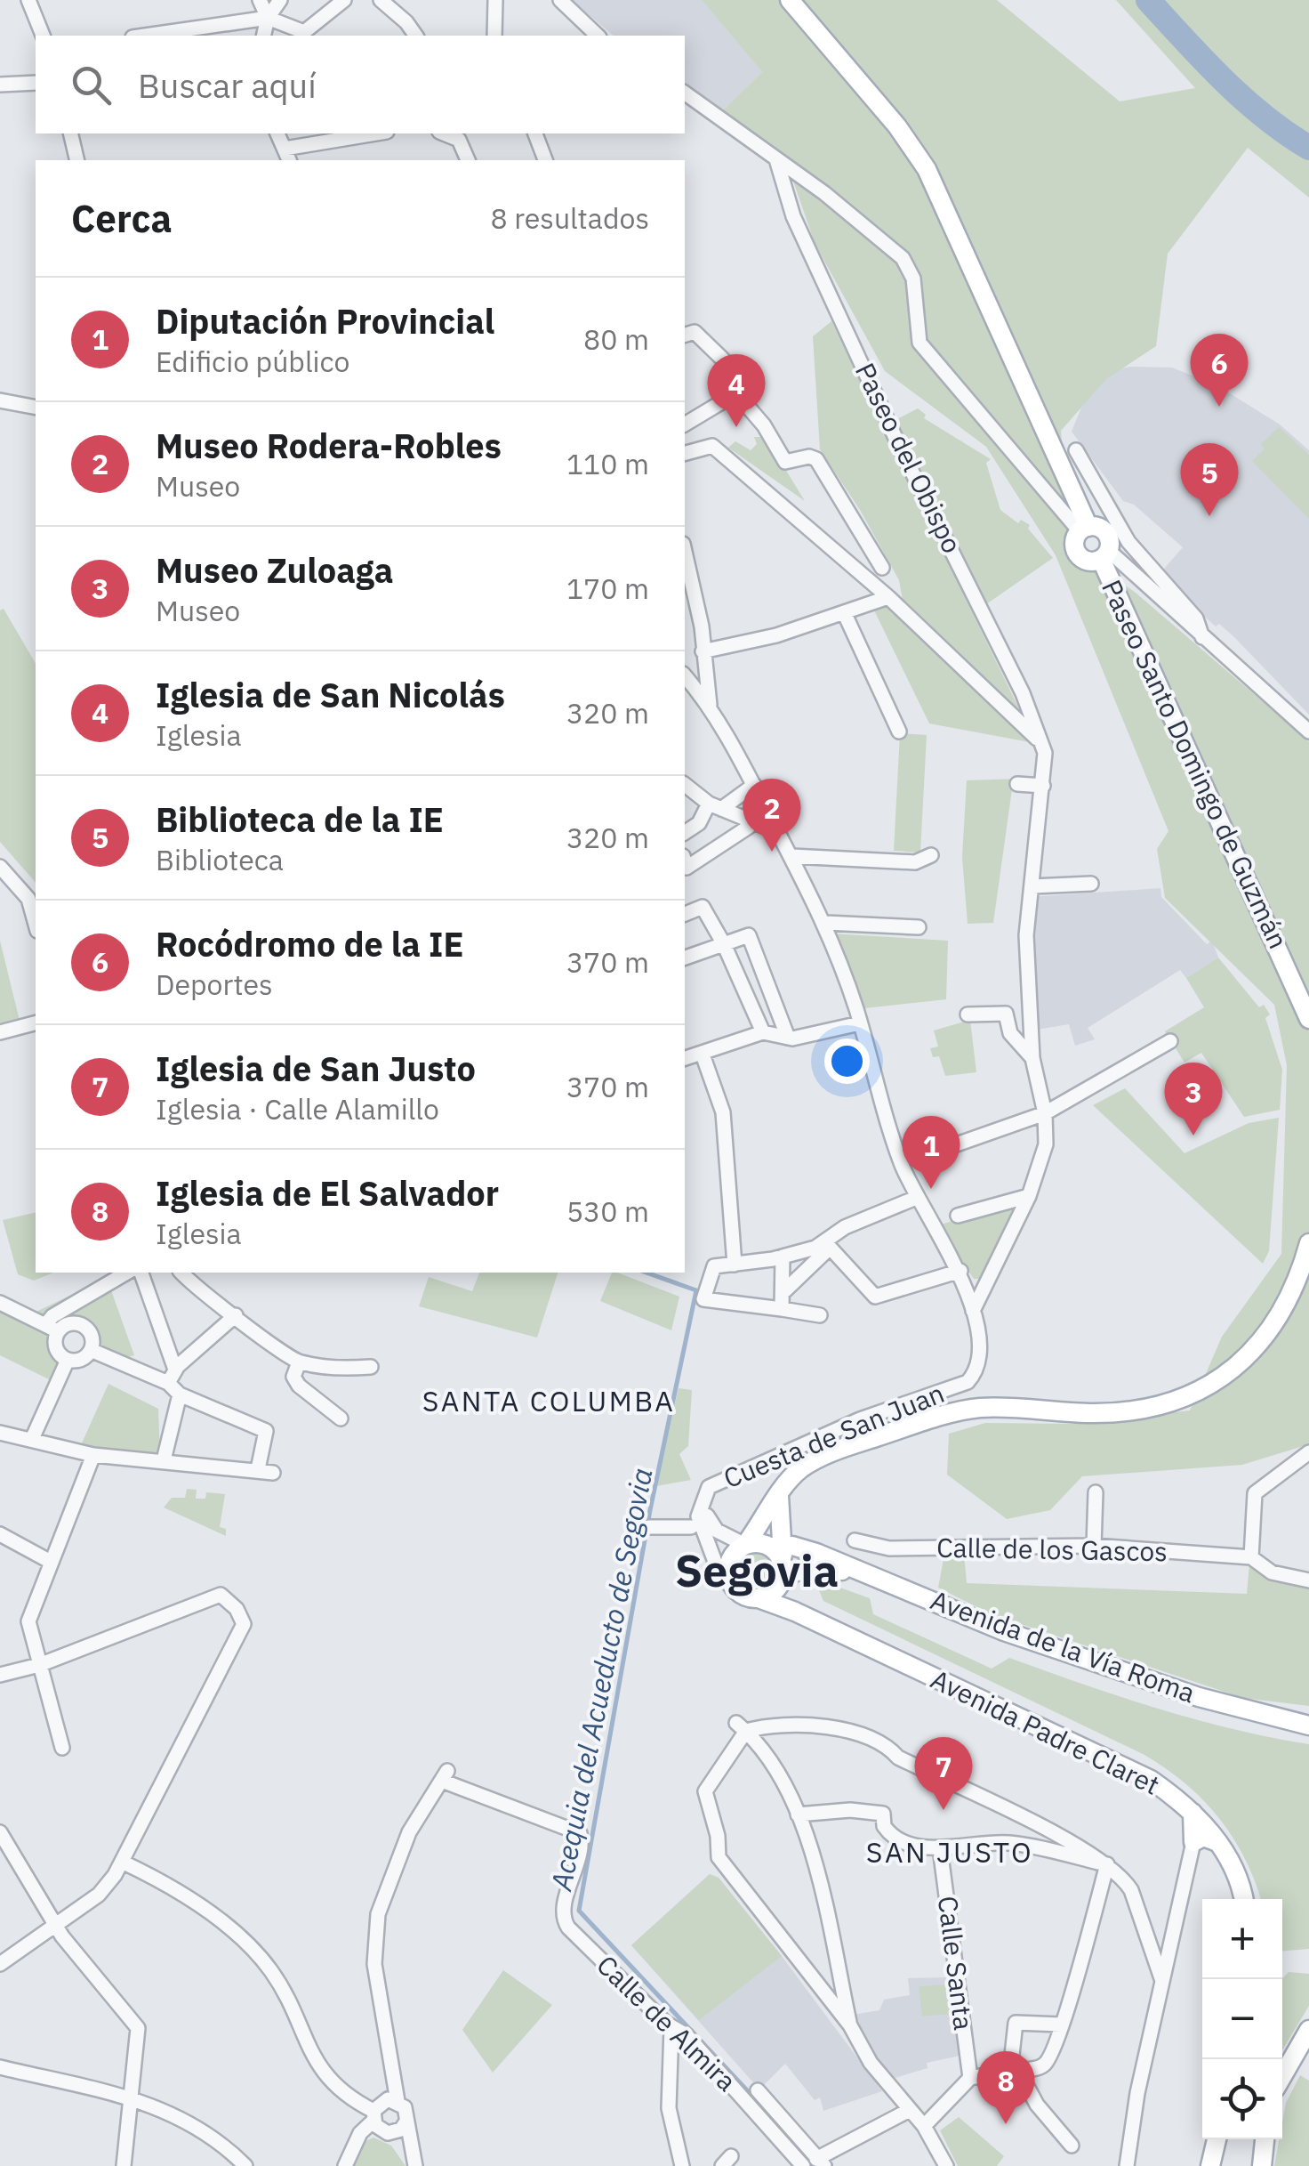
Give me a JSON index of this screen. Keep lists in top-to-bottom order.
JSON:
{
  "streets": {
    "main road": ["Paseo Santo Domingo de Guzmán", "Avenida de la Vía Roma", "Avenida Padre Claret"],
    "street": [
      "Paseo del Obispo",
      "Cuesta de San Juan",
      "Calle de los Gascos",
      "Calle Santa",
      "Calle de Almira"
    ]
  },
  "crossings": [
    ["Cuesta de San Juan", "Avenida de la Vía Roma"],
    ["Cuesta de San Juan", "Avenida Padre Claret"],
    ["Avenida de la Vía Roma", "Avenida Padre Claret"]
  ],
  "districts": ["SANTA COLUMBA", "Segovia", "SAN JUSTO"],
  "water": ["Acequia del Acueducto de Segovia"],
  "page": {
    "search": "Buscar aquí",
    "heading": ["Cerca", "8 resultados"],
    "list": [
      {
        "mark": "1",
        "name": "Diputación Provincial",
        "note": "Edificio público",
        "value": "80 m"
      },
      {
        "mark": "2",
        "name": "Museo Rodera-Robles",
        "note": "Museo",
        "value": "110 m"
      },
      {
        "mark": "3",
        "name": "Museo Zuloaga",
        "note": "Museo",
        "value": "170 m"
      },
      {
        "mark": "4",
        "name": "Iglesia de San Nicolás",
        "note": "Iglesia",
        "value": "320 m"
      },
      {
        "mark": "5",
        "name": "Biblioteca de la IE",
        "note": "Biblioteca",
        "value": "320 m"
      },
      {
        "mark": "6",
        "name": "Rocódromo de la IE",
        "note": "Deportes",
        "value": "370 m"
      },
      {
        "mark": "7",
        "name": "Iglesia de San Justo",
        "note": "Iglesia · Calle Alamillo",
        "value": "370 m"
      },
      {
        "mark": "8",
        "name": "Iglesia de El Salvador",
        "note": "Iglesia",
        "value": "530 m"
      }
    ],
    "pins": [
      "6",
      "4",
      "5",
      "2",
      "3",
      "1",
      "7",
      "8"
    ],
    "map_buttons": ["+", "−"]
  }
}
